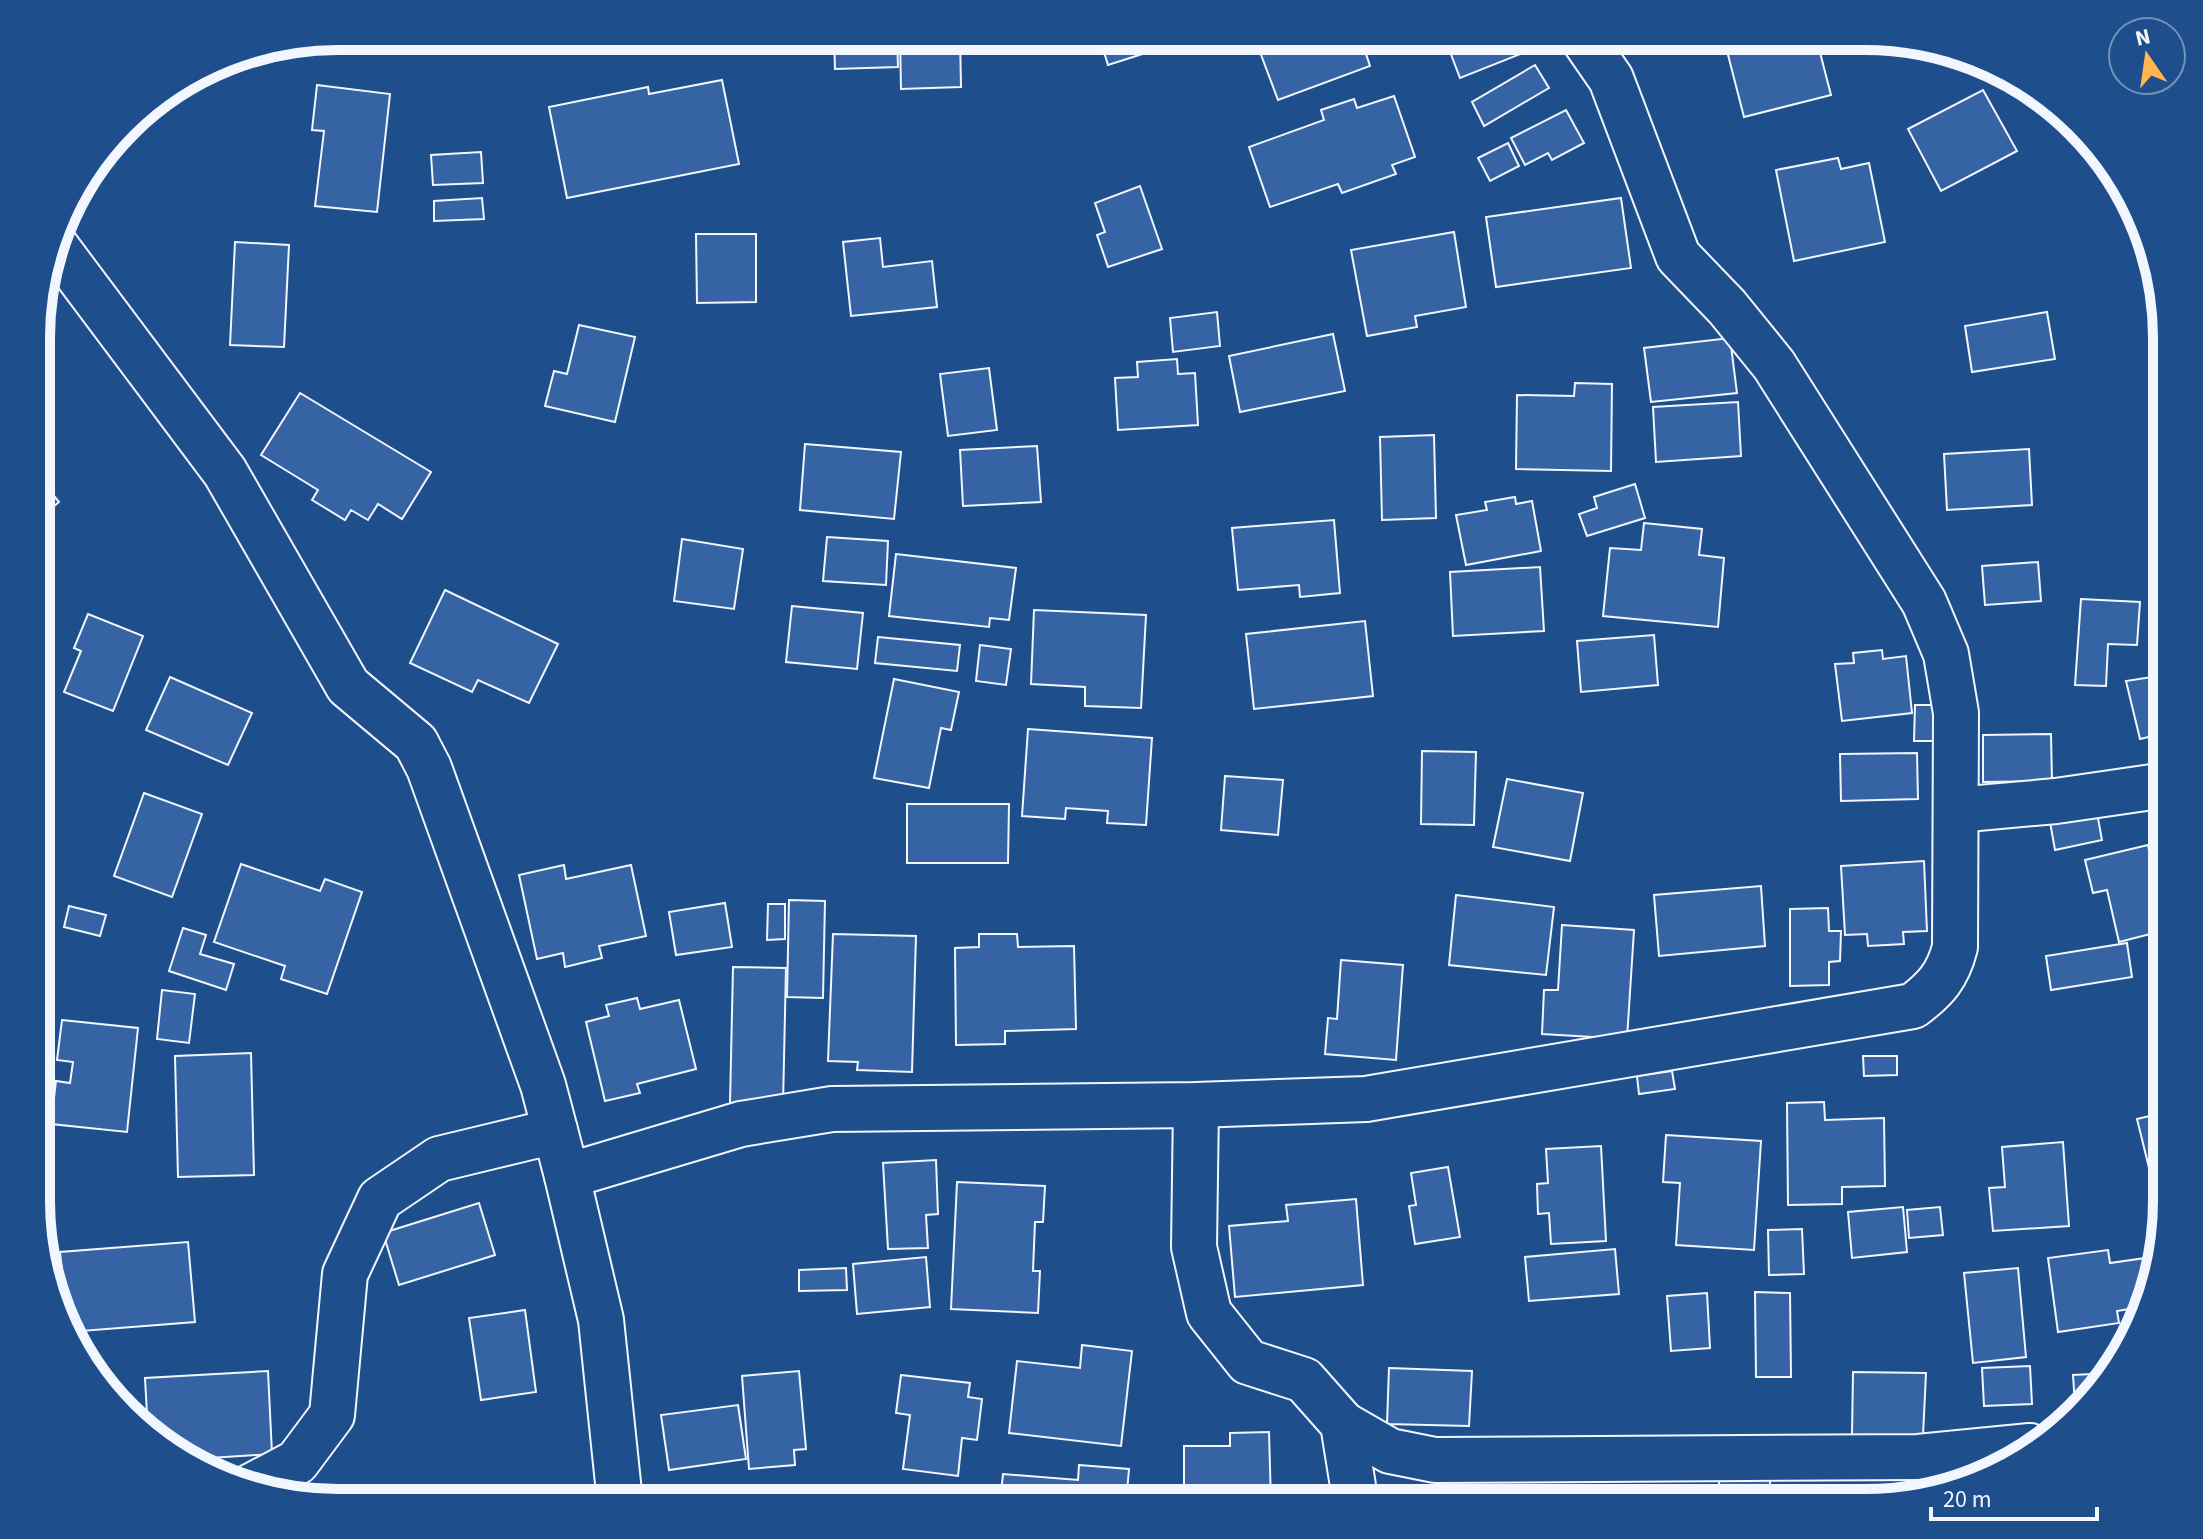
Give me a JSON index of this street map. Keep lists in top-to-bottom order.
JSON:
{
  "scale_bar": "20 m",
  "north": "top"
}
